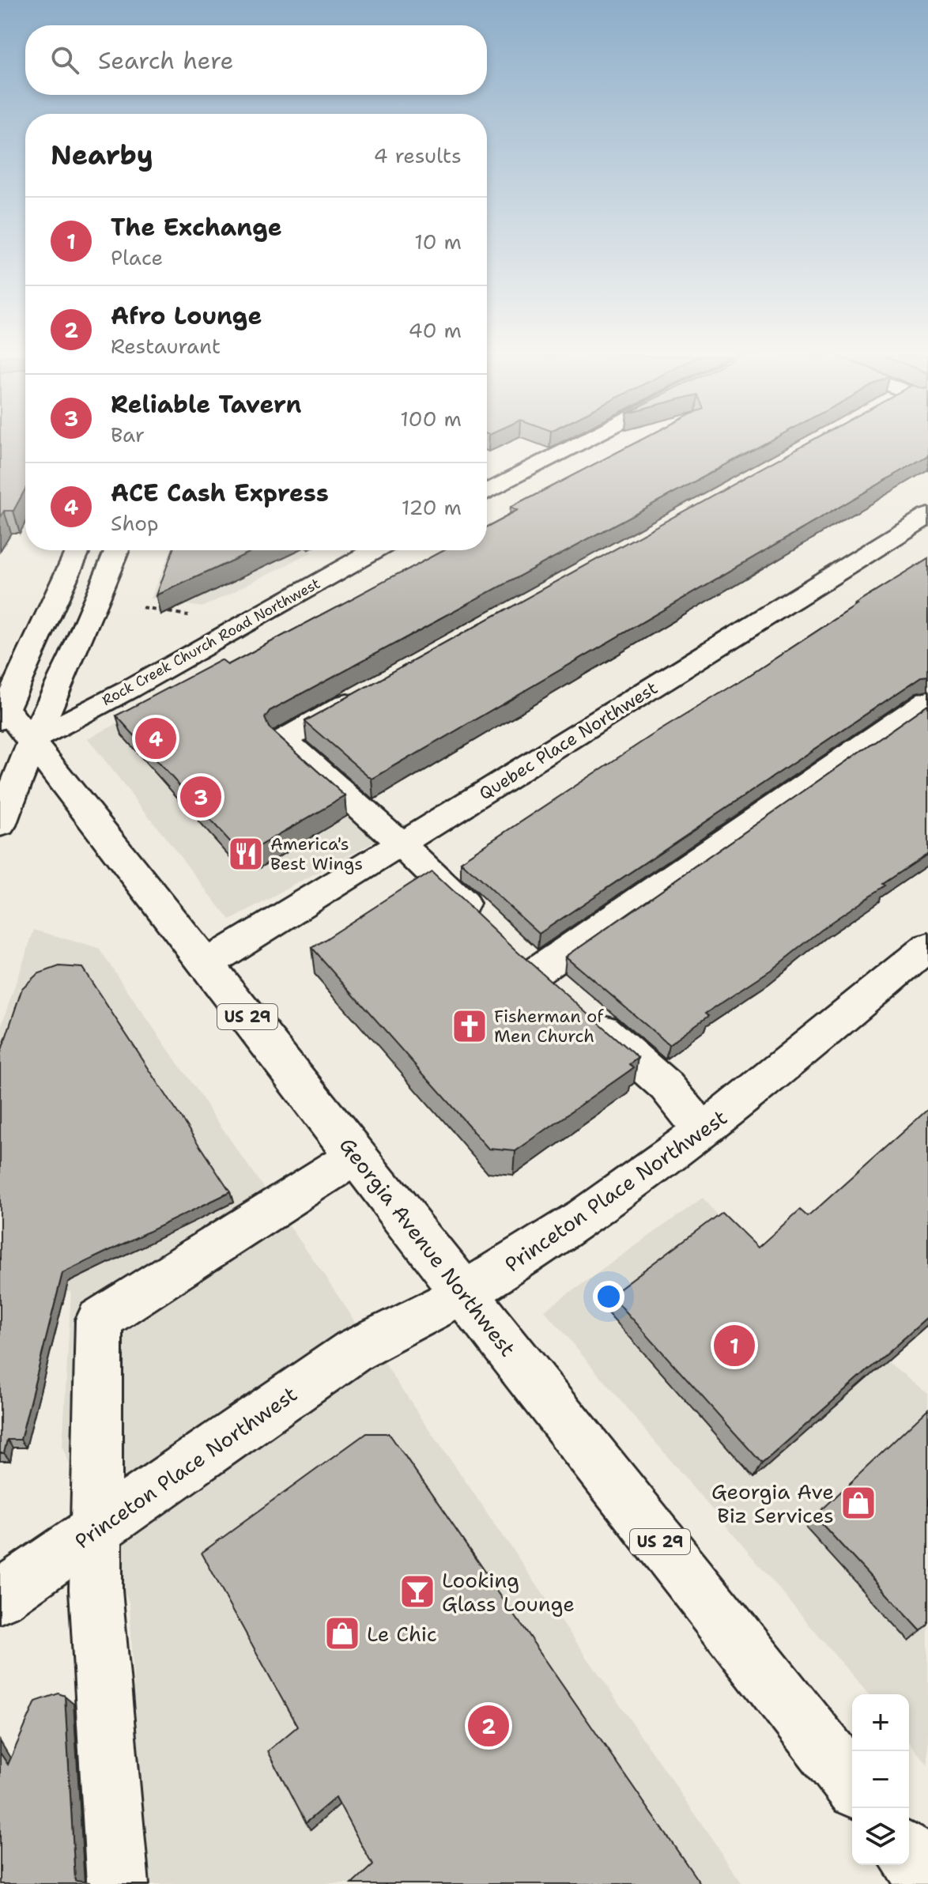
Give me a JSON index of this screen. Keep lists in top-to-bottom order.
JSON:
{
  "streets": {
    "main road": [
      "Rock Creek Church Road Northwest",
      "Quebec Place Northwest",
      "US 29",
      "Princeton Place Northwest",
      "Georgia Avenue Northwest"
    ]
  },
  "crossings": [
    ["Rock Creek Church Road Northwest", "Georgia Avenue Northwest"],
    ["Quebec Place Northwest", "Georgia Avenue Northwest"],
    ["Princeton Place Northwest", "Georgia Avenue Northwest"]
  ],
  "places": {
    "restaurant": ["America's Best Wings"],
    "church": ["Fisherman of Men Church"],
    "shop": ["Georgia Ave Biz Services", "Le Chic"],
    "bar": ["Looking Glass Lounge"]
  },
  "page": {
    "search": "Search here",
    "heading": ["Nearby", "4 results"],
    "list": [
      {
        "mark": "1",
        "name": "The Exchange",
        "note": "Place",
        "value": "10 m"
      },
      {
        "mark": "2",
        "name": "Afro Lounge",
        "note": "Restaurant",
        "value": "40 m"
      },
      {
        "mark": "3",
        "name": "Reliable Tavern",
        "note": "Bar",
        "value": "100 m"
      },
      {
        "mark": "4",
        "name": "ACE Cash Express",
        "note": "Shop",
        "value": "120 m"
      }
    ],
    "pins": [
      "4",
      "3",
      "1",
      "2"
    ],
    "map_buttons": ["+", "−"]
  }
}
